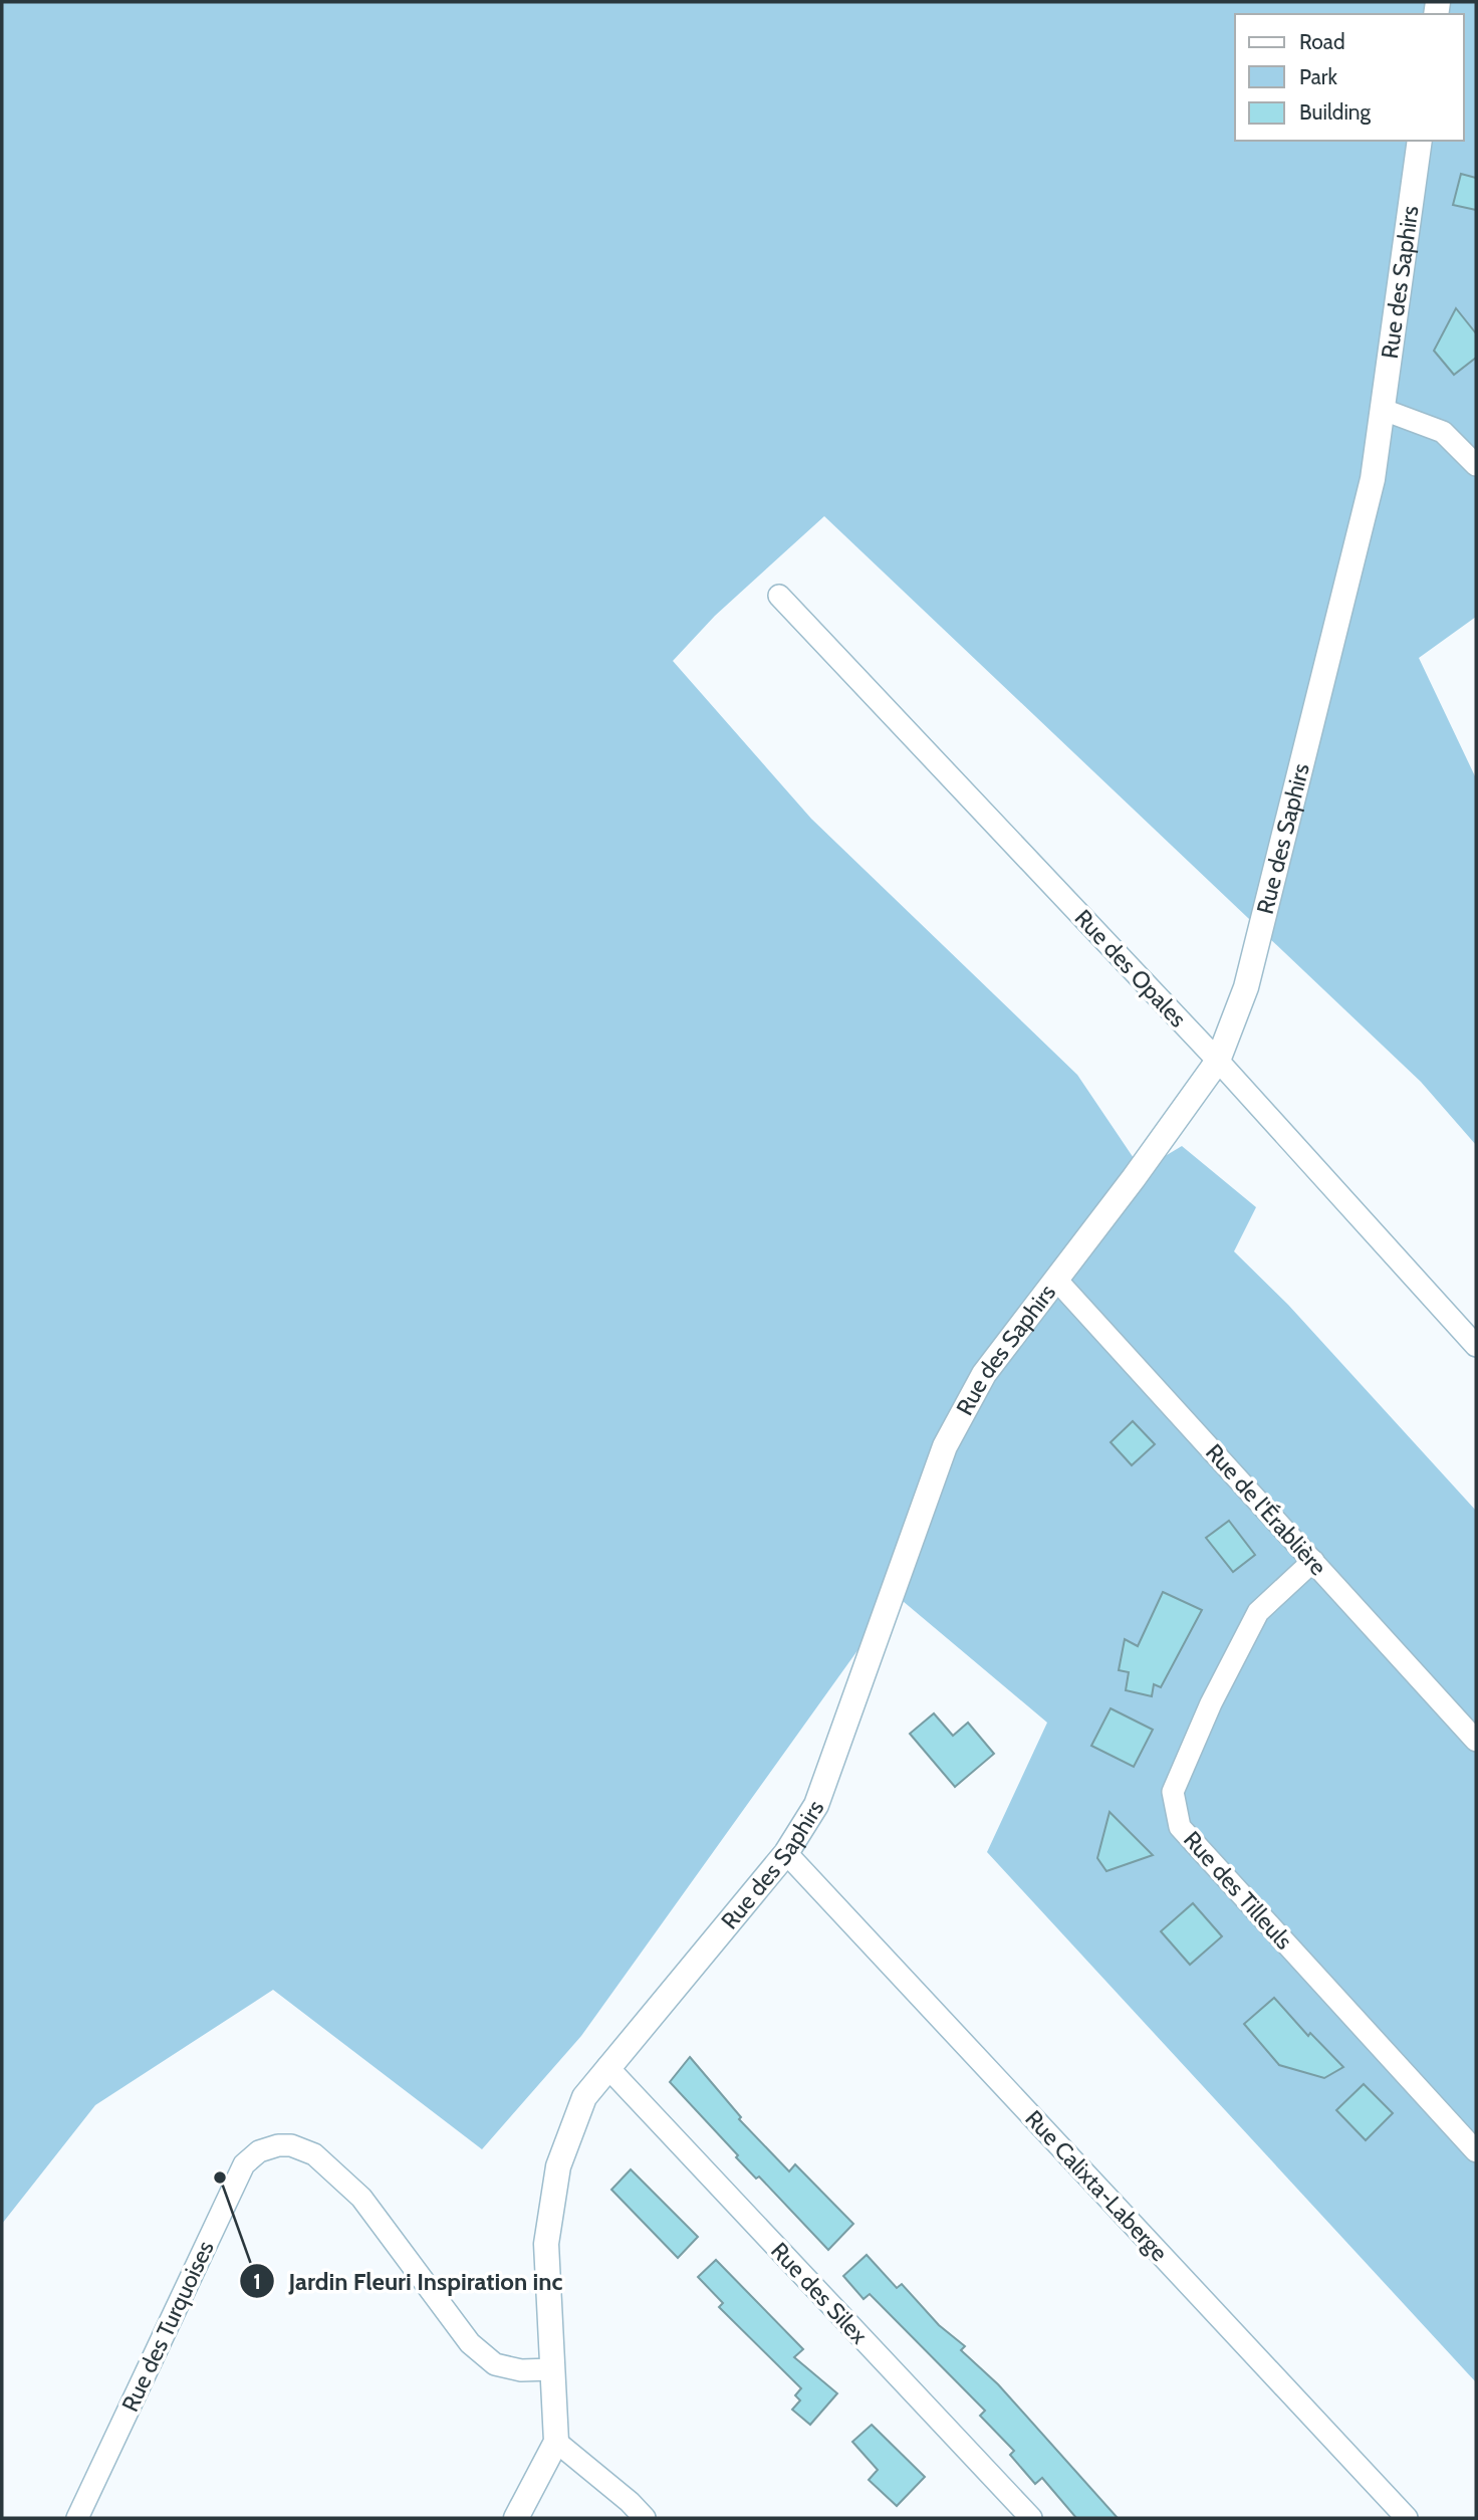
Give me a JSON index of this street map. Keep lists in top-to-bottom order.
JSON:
{
  "streets": {
    "street": [
      "Rue des Saphirs",
      "Rue des Opales",
      "Rue de l'Érablière",
      "Rue des Tilleuls",
      "Rue Calixta-Laberge",
      "Rue des Silex",
      "Rue des Turquoises"
    ]
  },
  "crossings": [
    ["Rue des Saphirs", "Rue des Opales"],
    ["Rue des Saphirs", "Rue de l'Érablière"],
    ["Rue des Saphirs", "Rue Calixta-Laberge"],
    ["Rue des Saphirs", "Rue des Silex"],
    ["Rue des Saphirs", "Rue des Turquoises"],
    ["Rue de l'Érablière", "Rue des Tilleuls"]
  ],
  "places": ["Jardin Fleuri Inspiration inc"],
  "legend": ["Road", "Park", "Building"]
}
